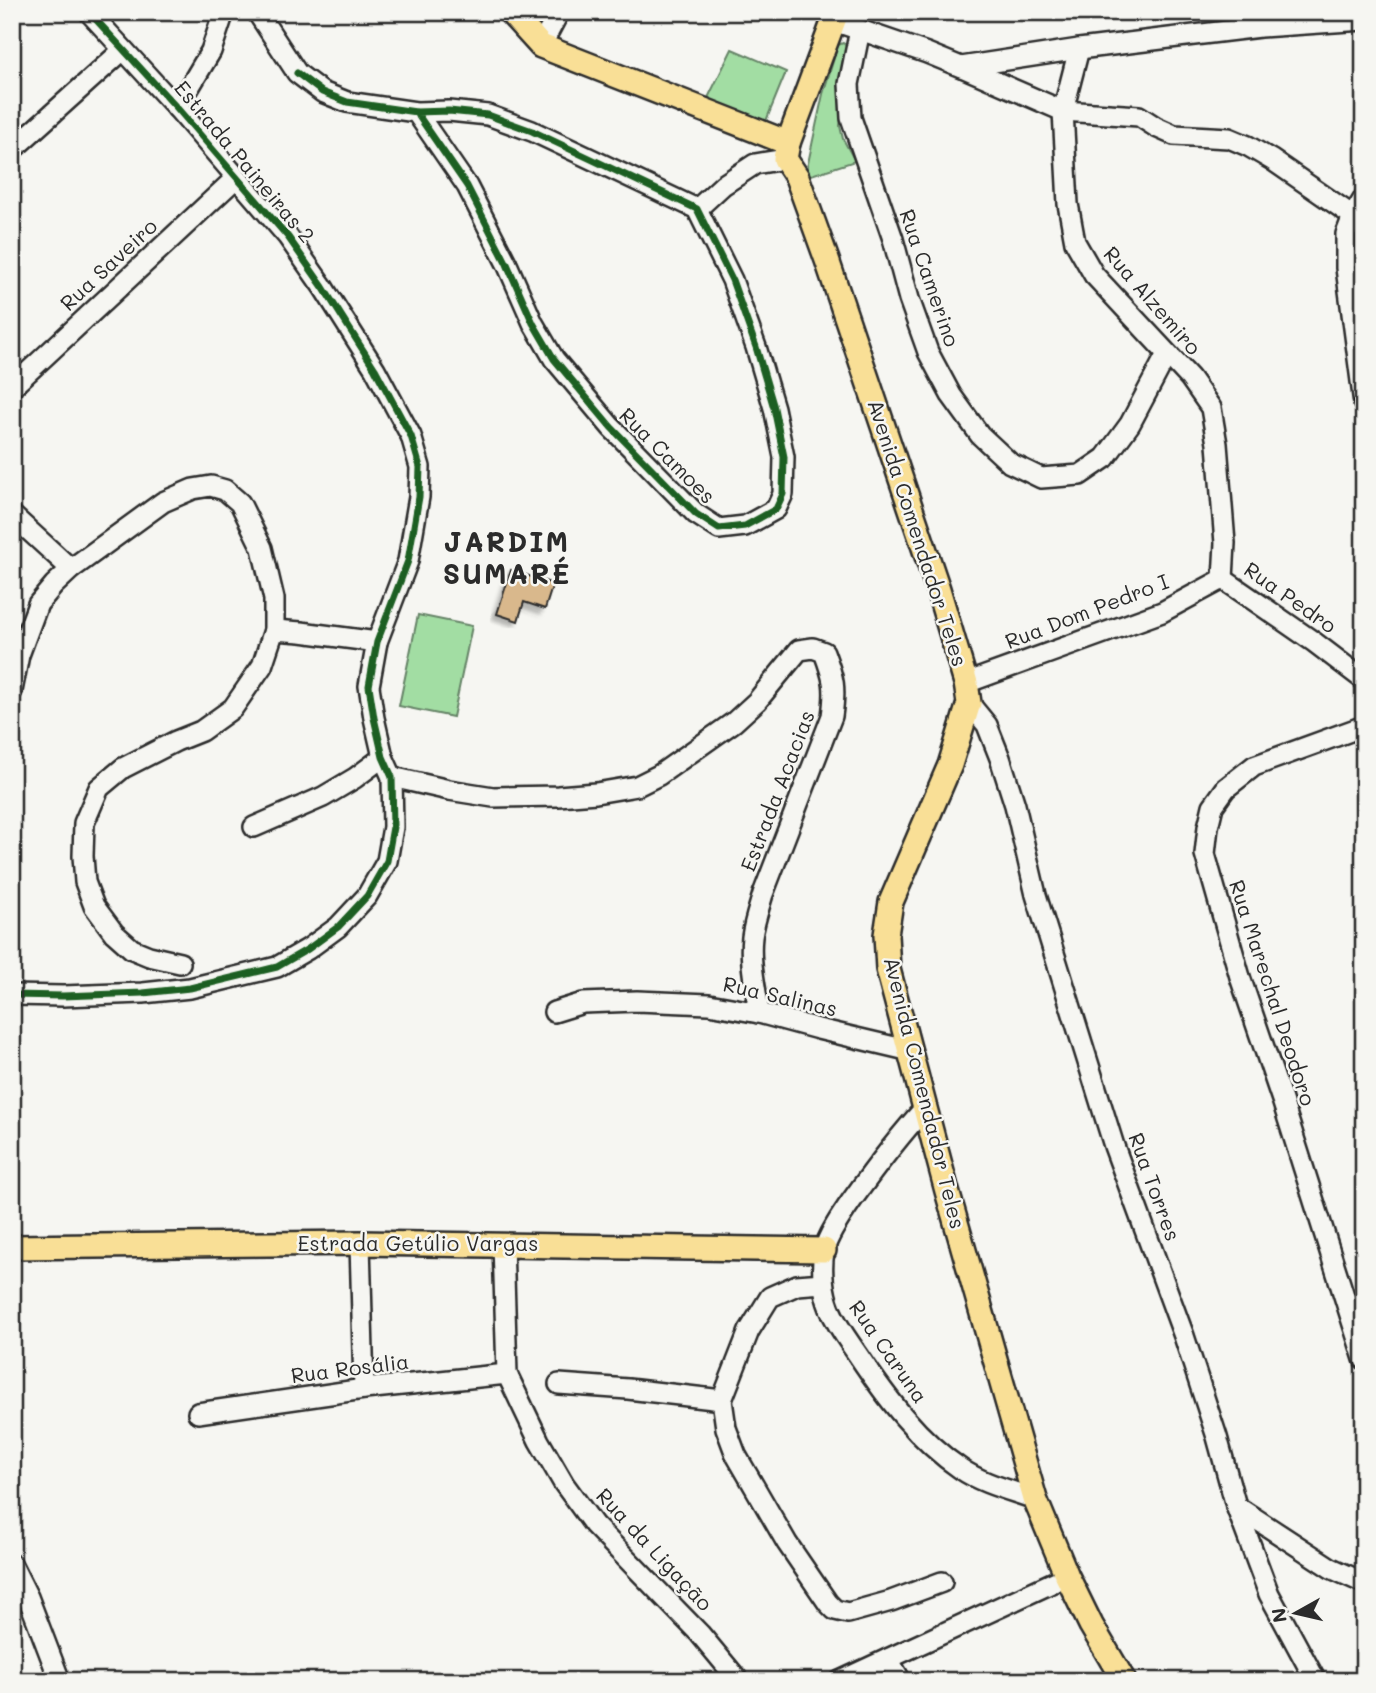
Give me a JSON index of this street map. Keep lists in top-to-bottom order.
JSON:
{
  "streets": {
    "main road": ["Avenida Comendador Teles", "Estrada Getúlio Vargas"],
    "street": [
      "Estrada Paineiras 2",
      "Rua Saveiro",
      "Rua Camerino",
      "Rua Alzemiro",
      "Rua Camoes",
      "Rua Pedro",
      "Rua Dom Pedro I",
      "Estrada Acacias",
      "Rua Marechal Deodoro",
      "Rua Salinas",
      "Rua Torres",
      "Rua Caruna",
      "Rua Rosália",
      "Rua da Ligação"
    ]
  },
  "crossings": [
    ["Estrada Paineiras 2", "Rua Saveiro"],
    ["Estrada Paineiras 2", "Estrada Acacias"],
    ["Rua Camerino", "Rua Alzemiro"],
    ["Rua Alzemiro", "Rua Pedro"],
    ["Rua Alzemiro", "Rua Dom Pedro I"],
    ["Avenida Comendador Teles", "Rua Dom Pedro I"],
    ["Avenida Comendador Teles", "Rua Salinas"],
    ["Avenida Comendador Teles", "Rua Torres"],
    ["Avenida Comendador Teles", "Rua Caruna"],
    ["Rua Pedro", "Rua Dom Pedro I"],
    ["Rua Dom Pedro I", "Rua Torres"],
    ["Estrada Acacias", "Rua Salinas"],
    ["Estrada Getúlio Vargas", "Rua Caruna"],
    ["Estrada Getúlio Vargas", "Rua da Ligação"],
    ["Rua Rosália", "Rua da Ligação"]
  ],
  "districts": ["JARDIM SUMARÉ"],
  "north": "left"
}
